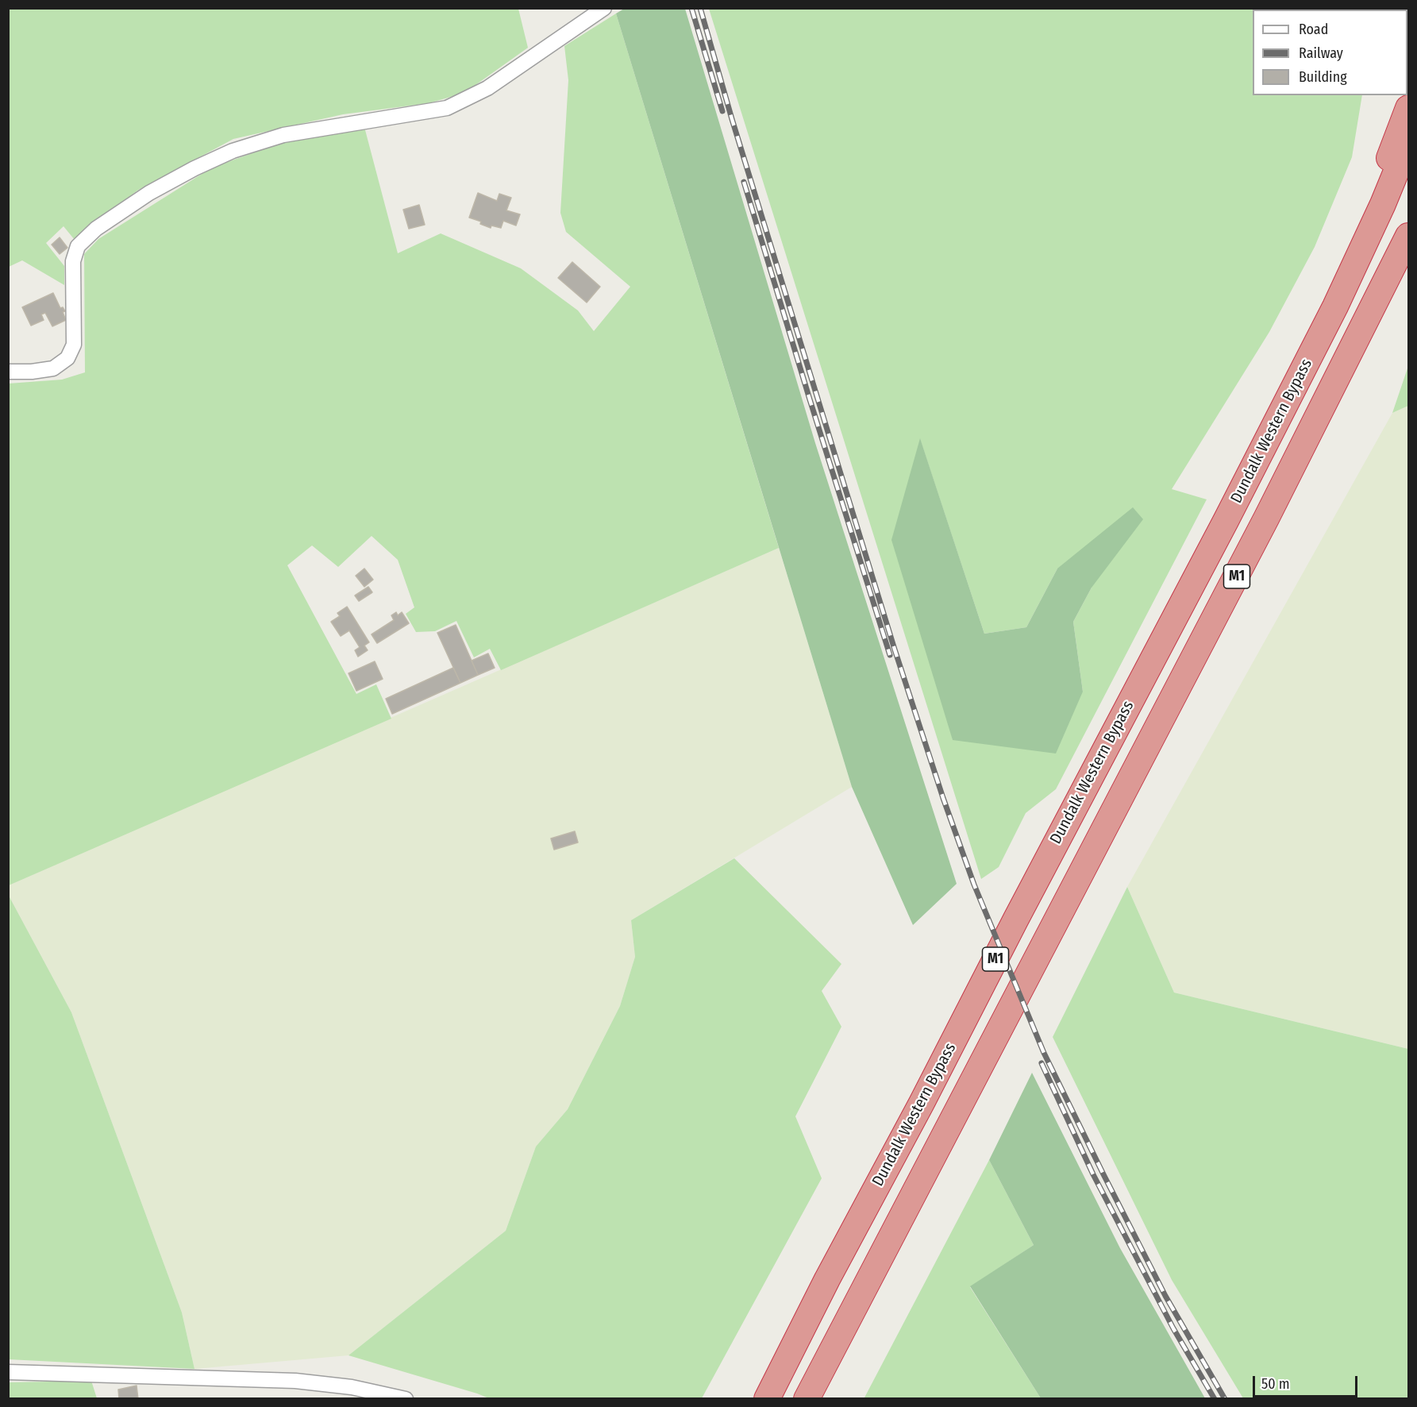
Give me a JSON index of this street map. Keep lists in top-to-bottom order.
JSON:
{
  "streets": {
    "highway": ["Dundalk Western Bypass", "M1"]
  },
  "legend": ["Road", "Railway", "Building"],
  "scale_bar": "50 m"
}
